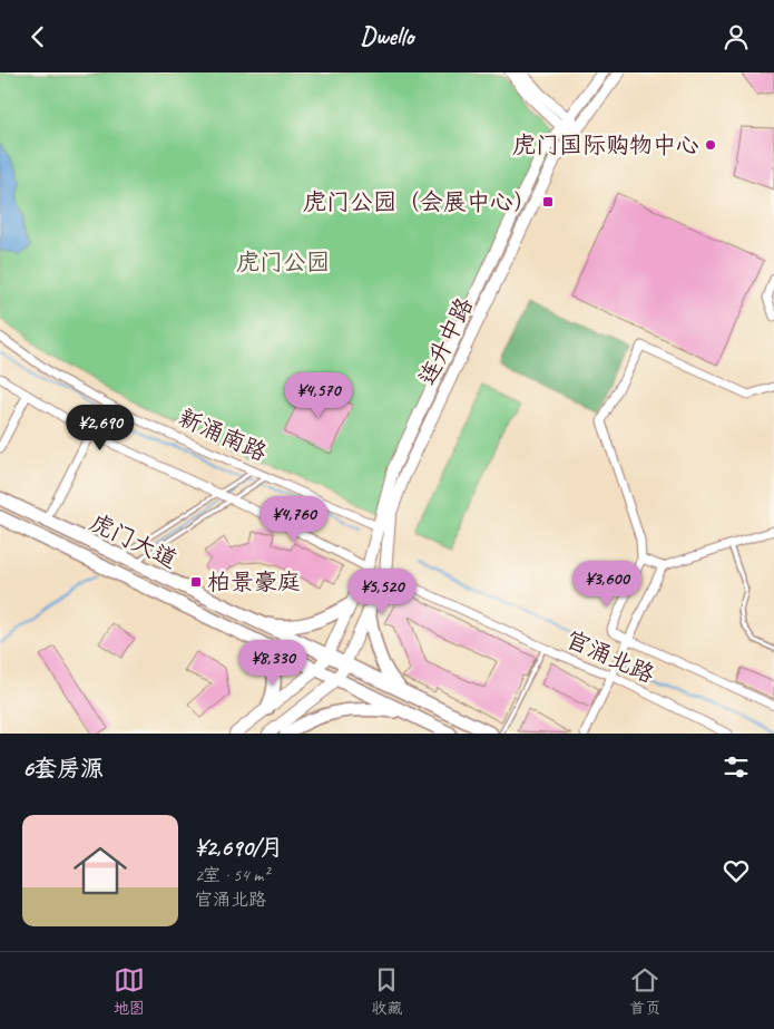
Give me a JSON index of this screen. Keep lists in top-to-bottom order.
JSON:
{
  "streets": {
    "main road": ["连升中路", "虎门大道"],
    "street": ["新涌南路", "官涌北路"]
  },
  "crossings": [
    ["连升中路", "新涌南路"],
    ["连升中路", "虎门大道"],
    ["连升中路", "官涌北路"]
  ],
  "parks": ["虎门公园"],
  "places": {
    "other": ["虎门国际购物中心"],
    "transit": ["虎门公园（会展中心）", "柏景豪庭"]
  },
  "page": {
    "header": "Dwello",
    "price": [
      "¥4,570",
      "¥2,690",
      "¥4,760",
      "¥3,600",
      "¥5,520",
      "¥8,330"
    ],
    "heading": "6套房源",
    "list": [
      {
        "name": "¥2,690/月",
        "note": "2室 · 54 m² · 官涌北路"
      }
    ],
    "tabs": ["地图", "收藏", "首页"]
  }
}
